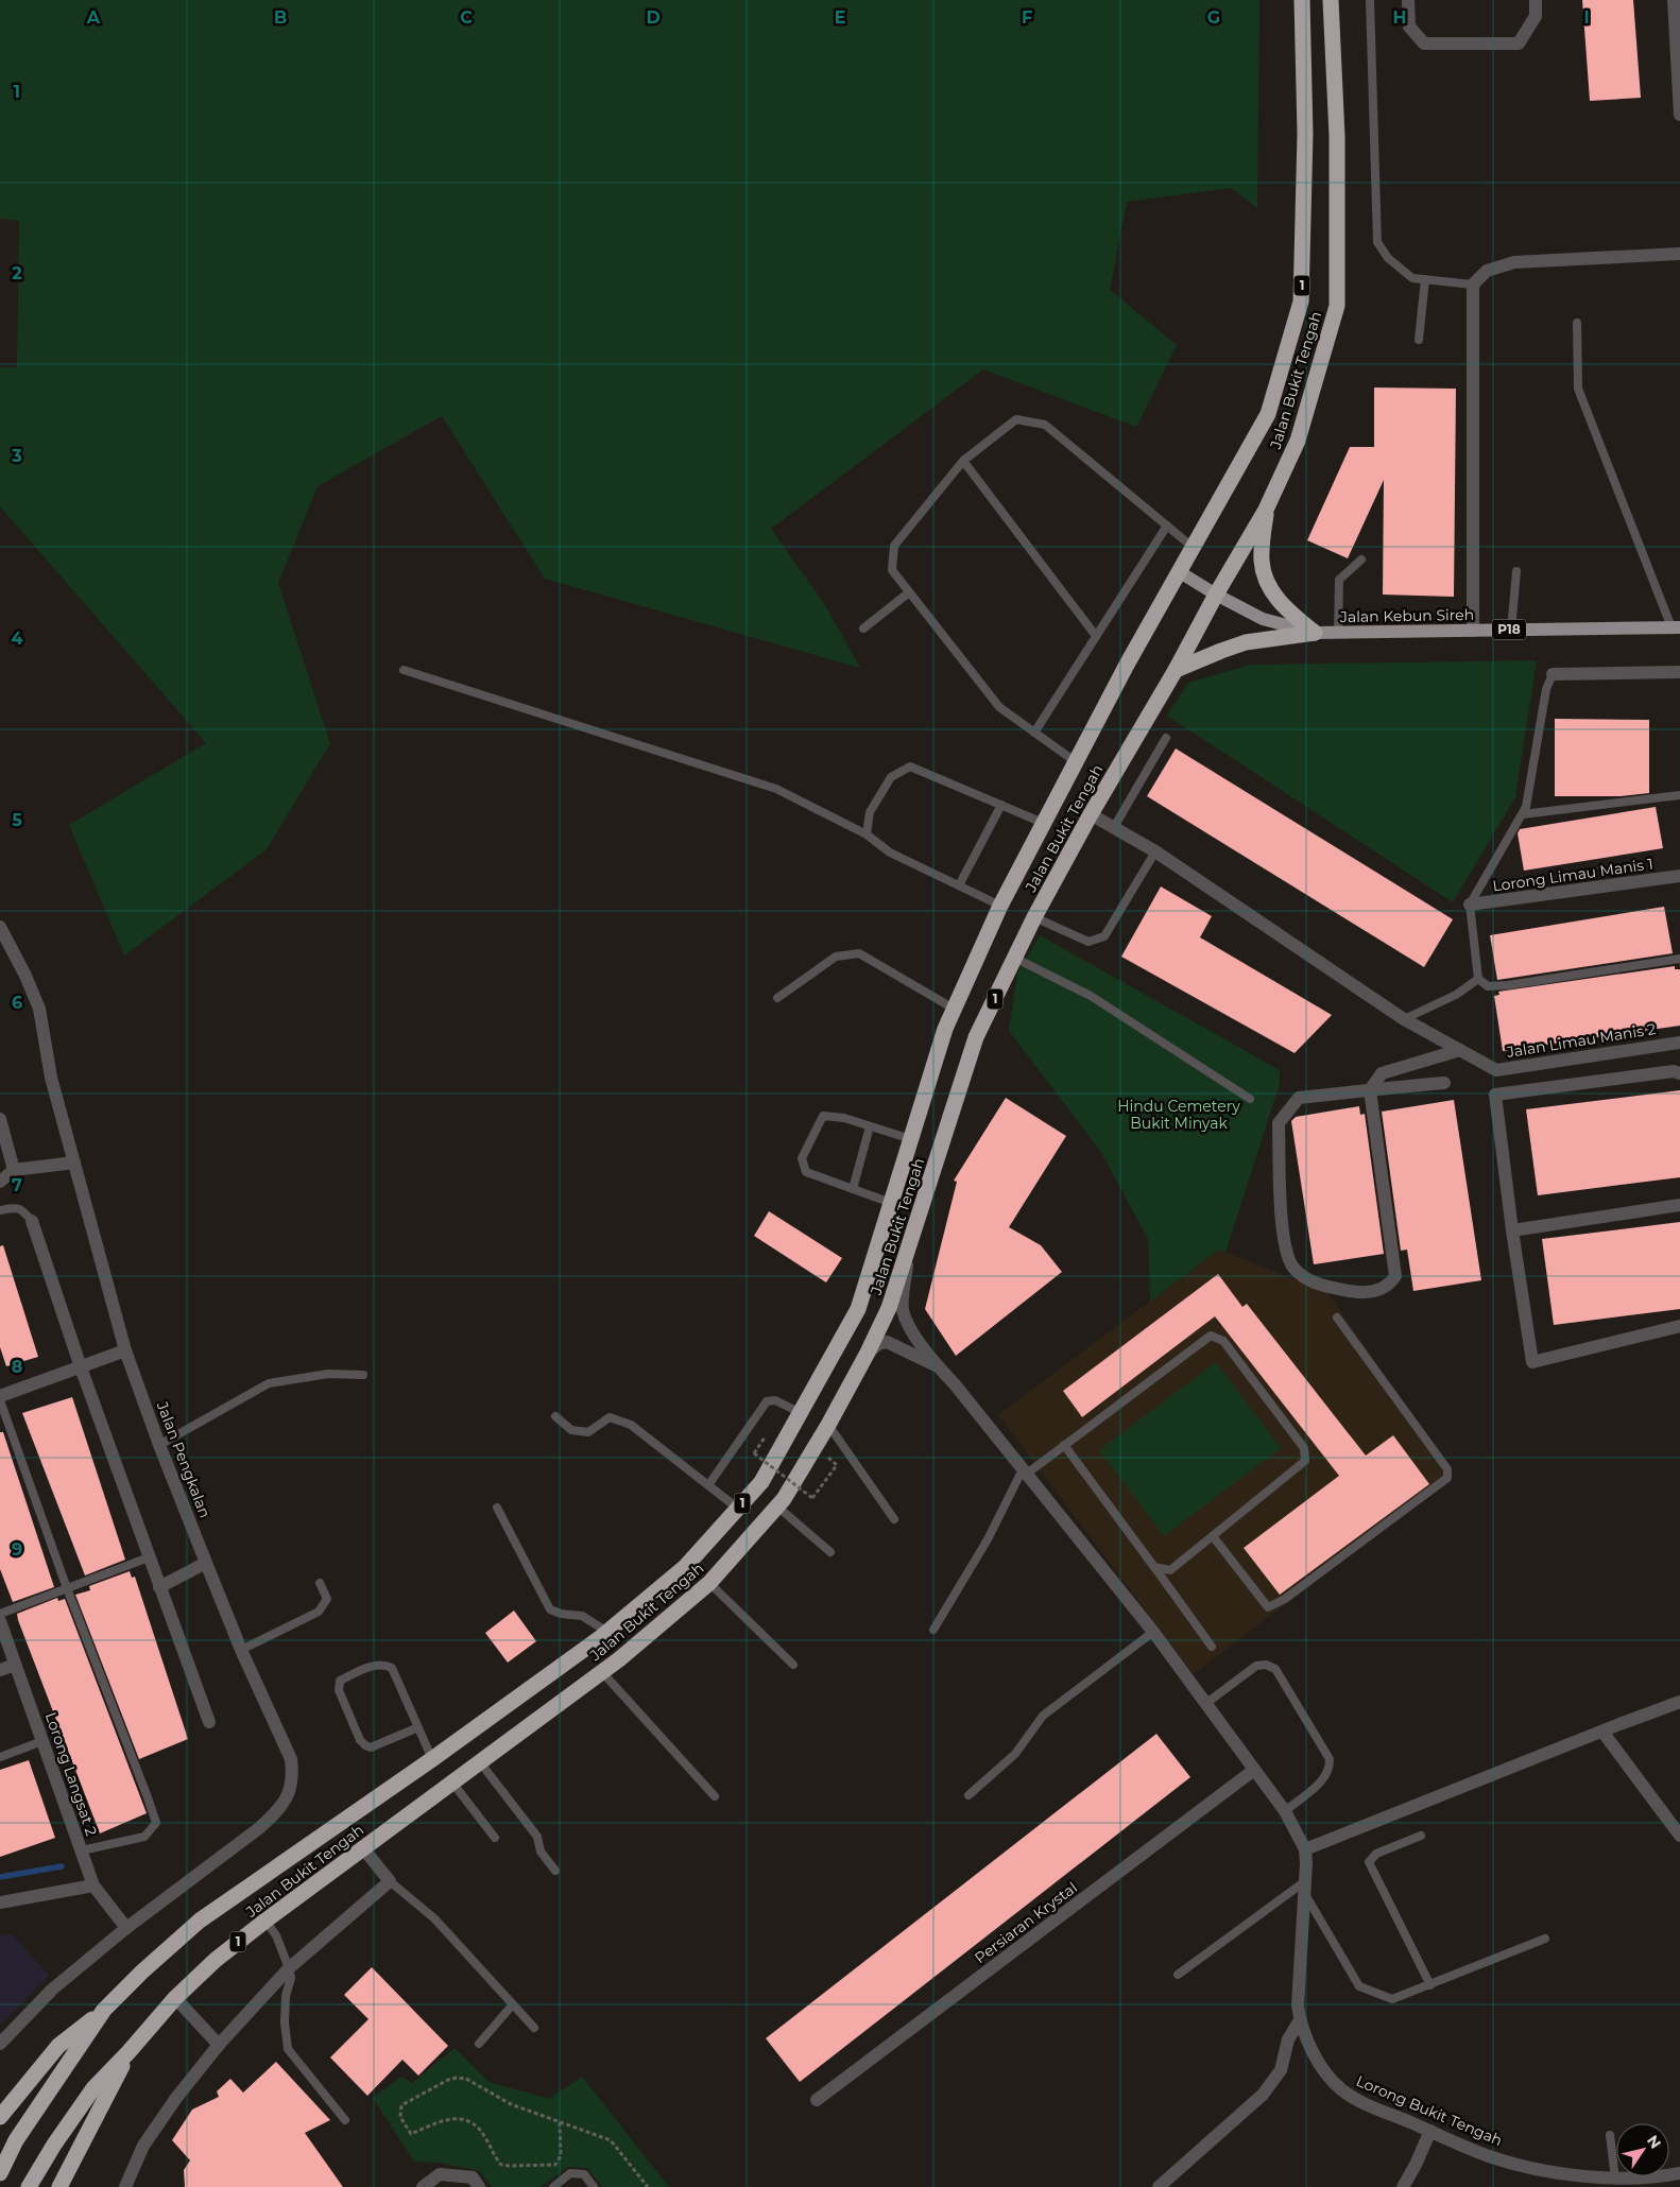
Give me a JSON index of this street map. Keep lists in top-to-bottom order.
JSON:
{
  "streets": {
    "highway": ["1", "Jalan Bukit Tengah"],
    "main road": ["Jalan Kebun Sireh", "P18"],
    "street": [
      "Lorong Limau Manis 1",
      "Jalan Limau Manis 2",
      "Jalan Pengkalan",
      "Lorong Langsat 2",
      "Persiaran Krystal",
      "Lorong Bukit Tengah"
    ]
  },
  "crossings": [
    ["Jalan Bukit Tengah", "Jalan Kebun Sireh"],
    ["Jalan Bukit Tengah", "Jalan Limau Manis 2"],
    ["Jalan Pengkalan", "Lorong Langsat 2"]
  ],
  "parks": ["Hindu Cemetery Bukit Minyak"],
  "north": "top right",
  "grid": {
    "columns": [
      "A",
      "B",
      "C",
      "D",
      "E",
      "F",
      "G",
      "H",
      "I"
    ],
    "rows": [
      "1",
      "2",
      "3",
      "4",
      "5",
      "6",
      "7",
      "8",
      "9"
    ]
  }
}
